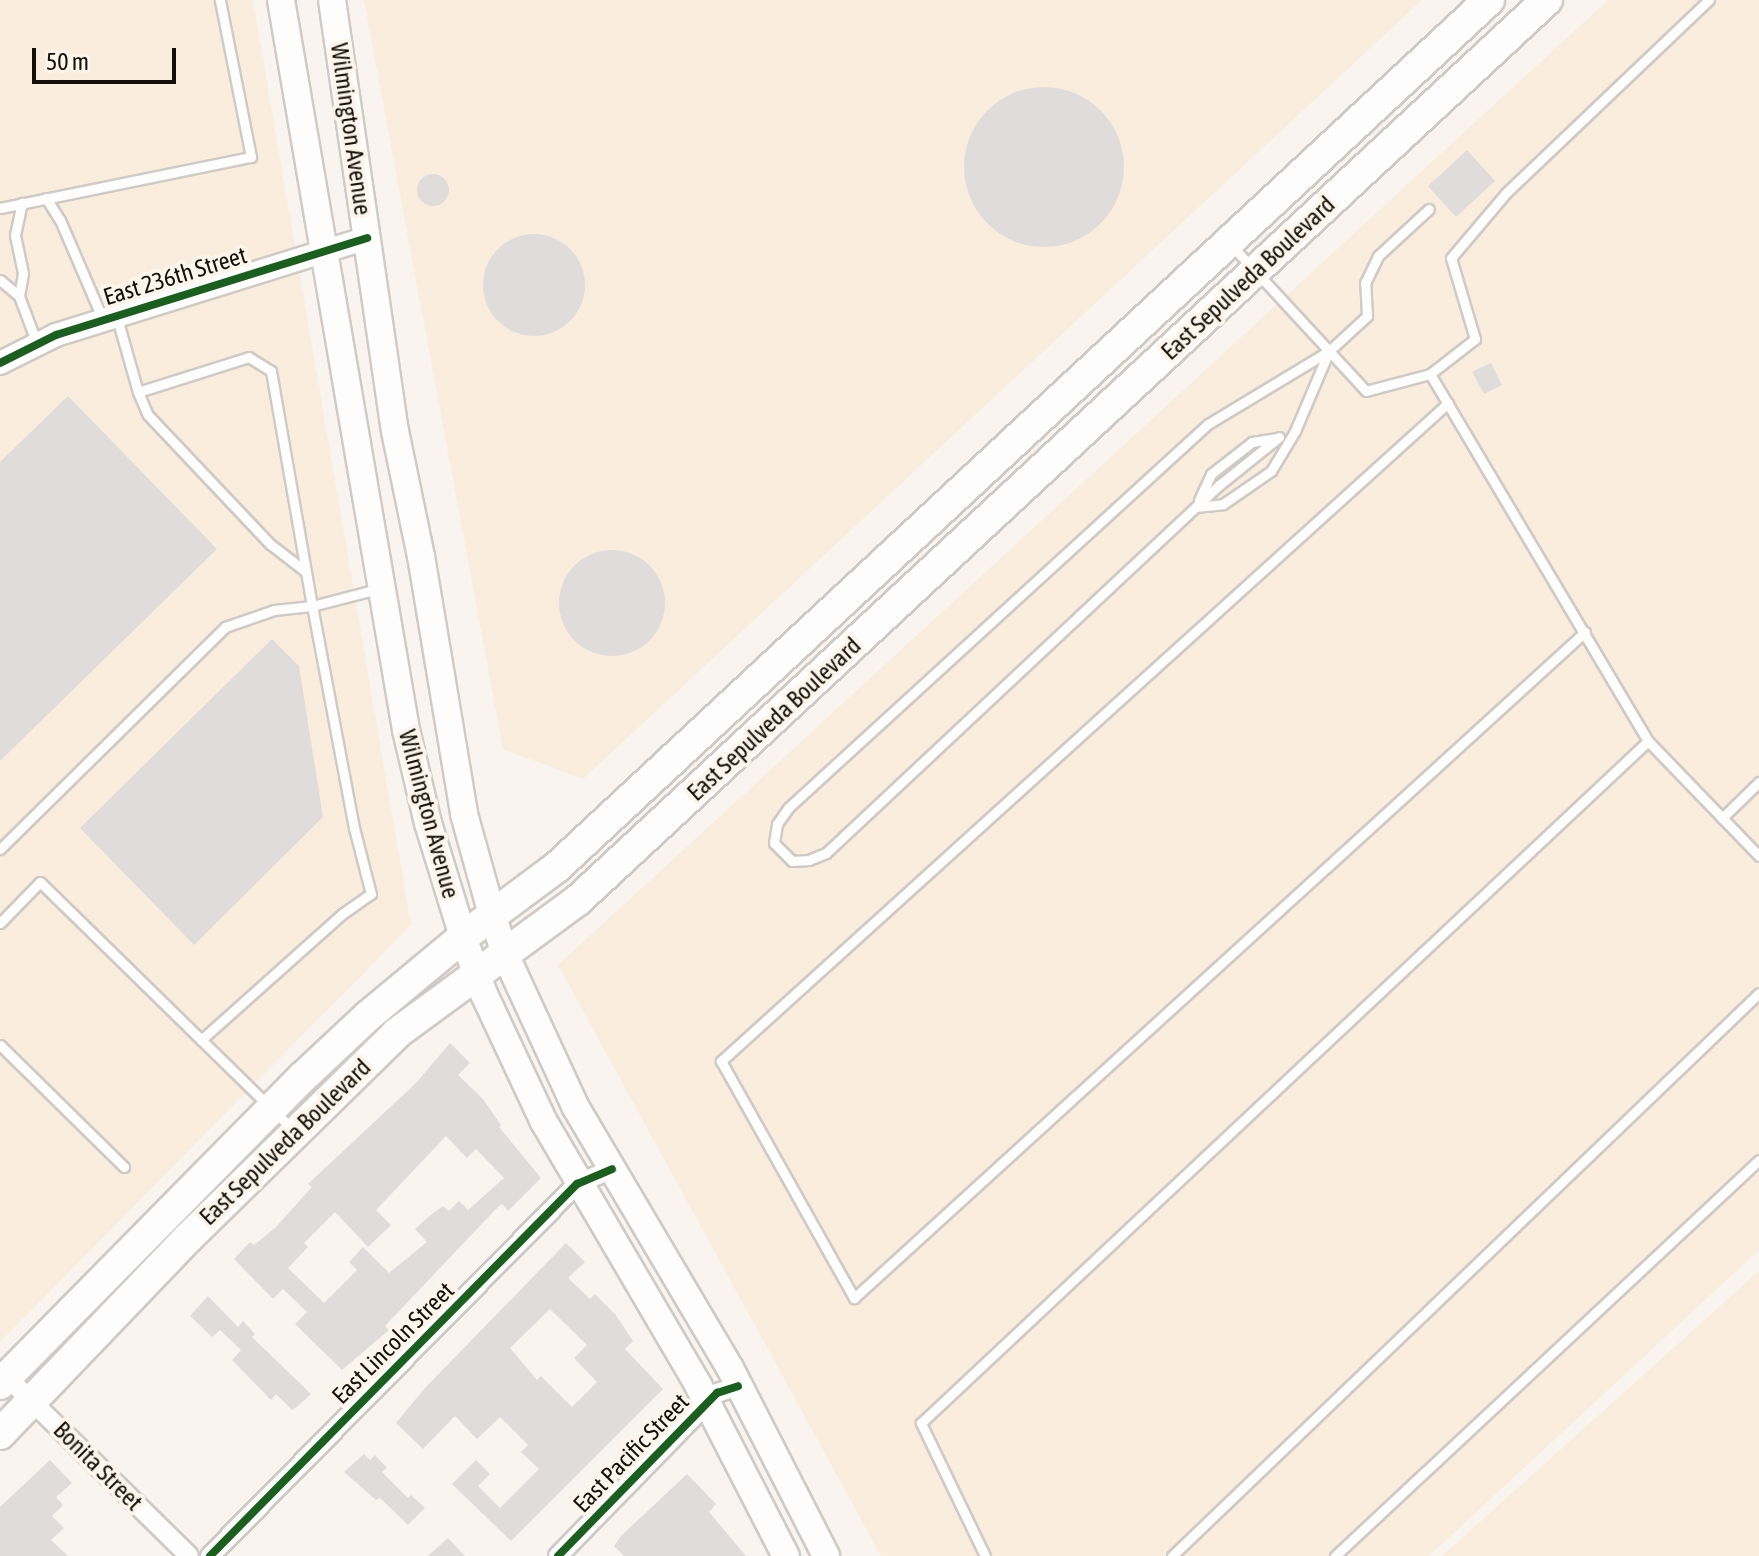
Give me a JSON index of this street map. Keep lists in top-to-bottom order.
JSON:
{
  "streets": {
    "main road": ["Wilmington Avenue", "East Sepulveda Boulevard"],
    "street": [
      "East 236th Street",
      "East Lincoln Street",
      "East Pacific Street",
      "Bonita Street"
    ]
  },
  "crossings": [
    ["Wilmington Avenue", "East 236th Street"],
    ["Wilmington Avenue", "East Sepulveda Boulevard"],
    ["Wilmington Avenue", "East Lincoln Street"],
    ["Wilmington Avenue", "East Pacific Street"],
    ["East Sepulveda Boulevard", "Bonita Street"]
  ],
  "scale_bar": "50 m"
}
